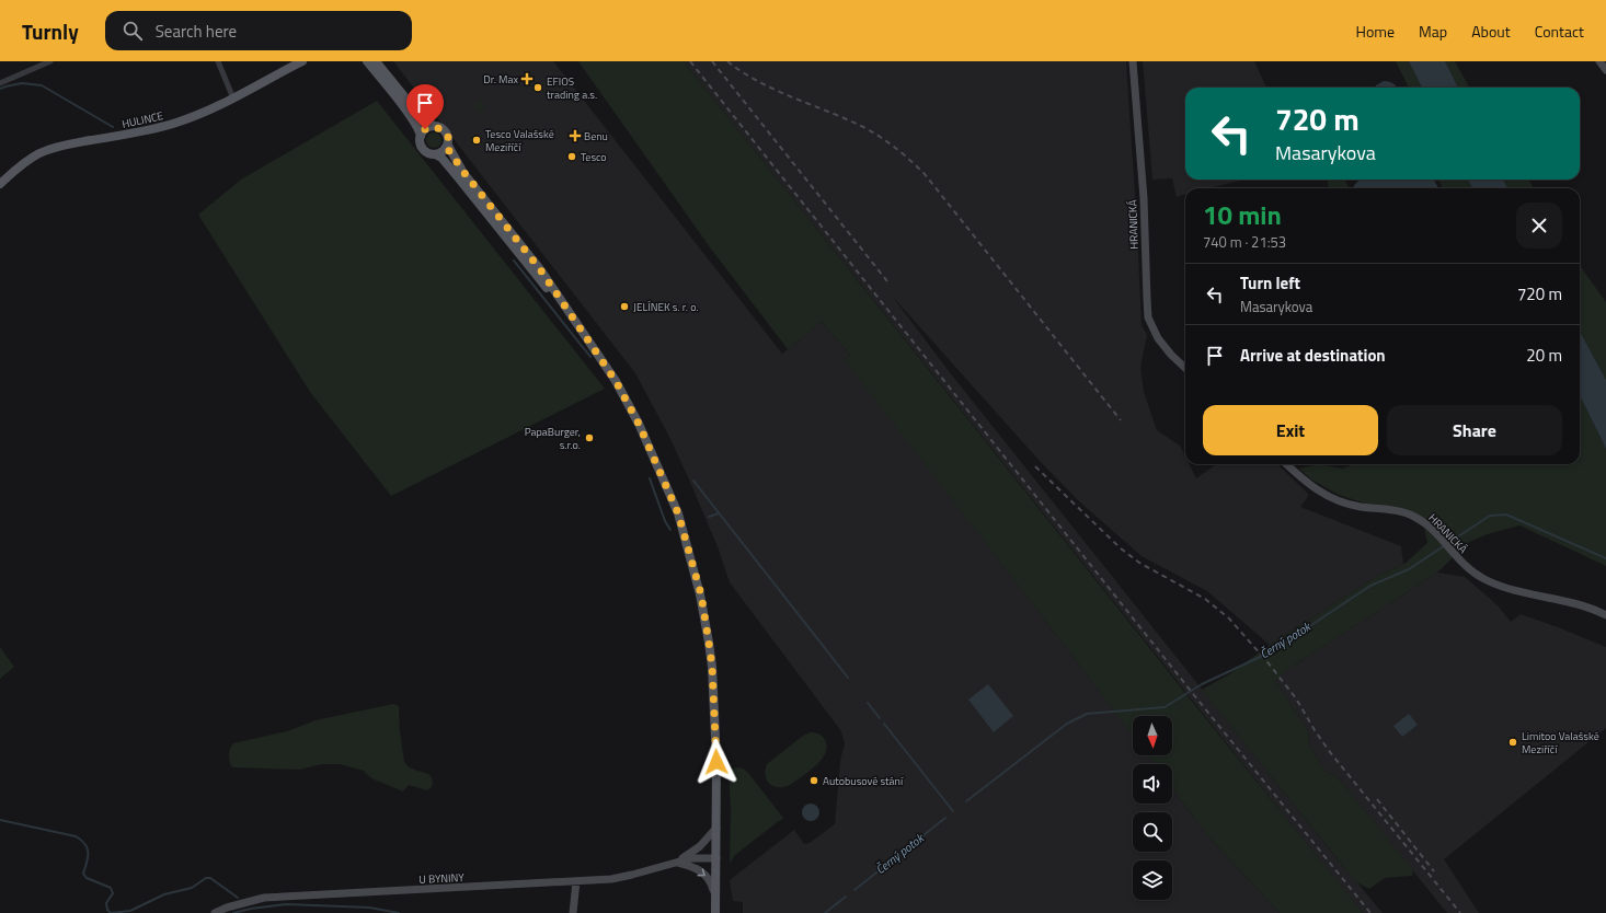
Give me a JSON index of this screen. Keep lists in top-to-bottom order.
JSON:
{
  "streets": {
    "main road": ["HULINCE"],
    "street": ["HRANICKÁ", "U BYNINY"]
  },
  "water": ["Černý potok"],
  "places": {
    "health": ["Dr. Max", "Benu"],
    "other": [
      "EFIOS trading a.s.",
      "Tesco Valašské Meziříčí",
      "Tesco",
      "JELÍNEK s. r. o.",
      "PapaBurger, s.r.o.",
      "Limitoo Valašské Meziříčí",
      "Autobusové stání"
    ]
  },
  "north": "bottom",
  "page": {
    "header": "Turnly",
    "search": "Search here",
    "nav": [
      "Home",
      "Map",
      "About",
      "Contact"
    ],
    "turn": ["720 m", "Masarykova"],
    "heading": ["10 min", "740 m · 21:53"],
    "list": [
      {
        "name": "Turn left",
        "note": "Masarykova",
        "value": "720 m"
      },
      {
        "name": "Arrive at destination",
        "value": "20 m"
      }
    ],
    "buttons": ["Exit", "Share"]
  }
}
